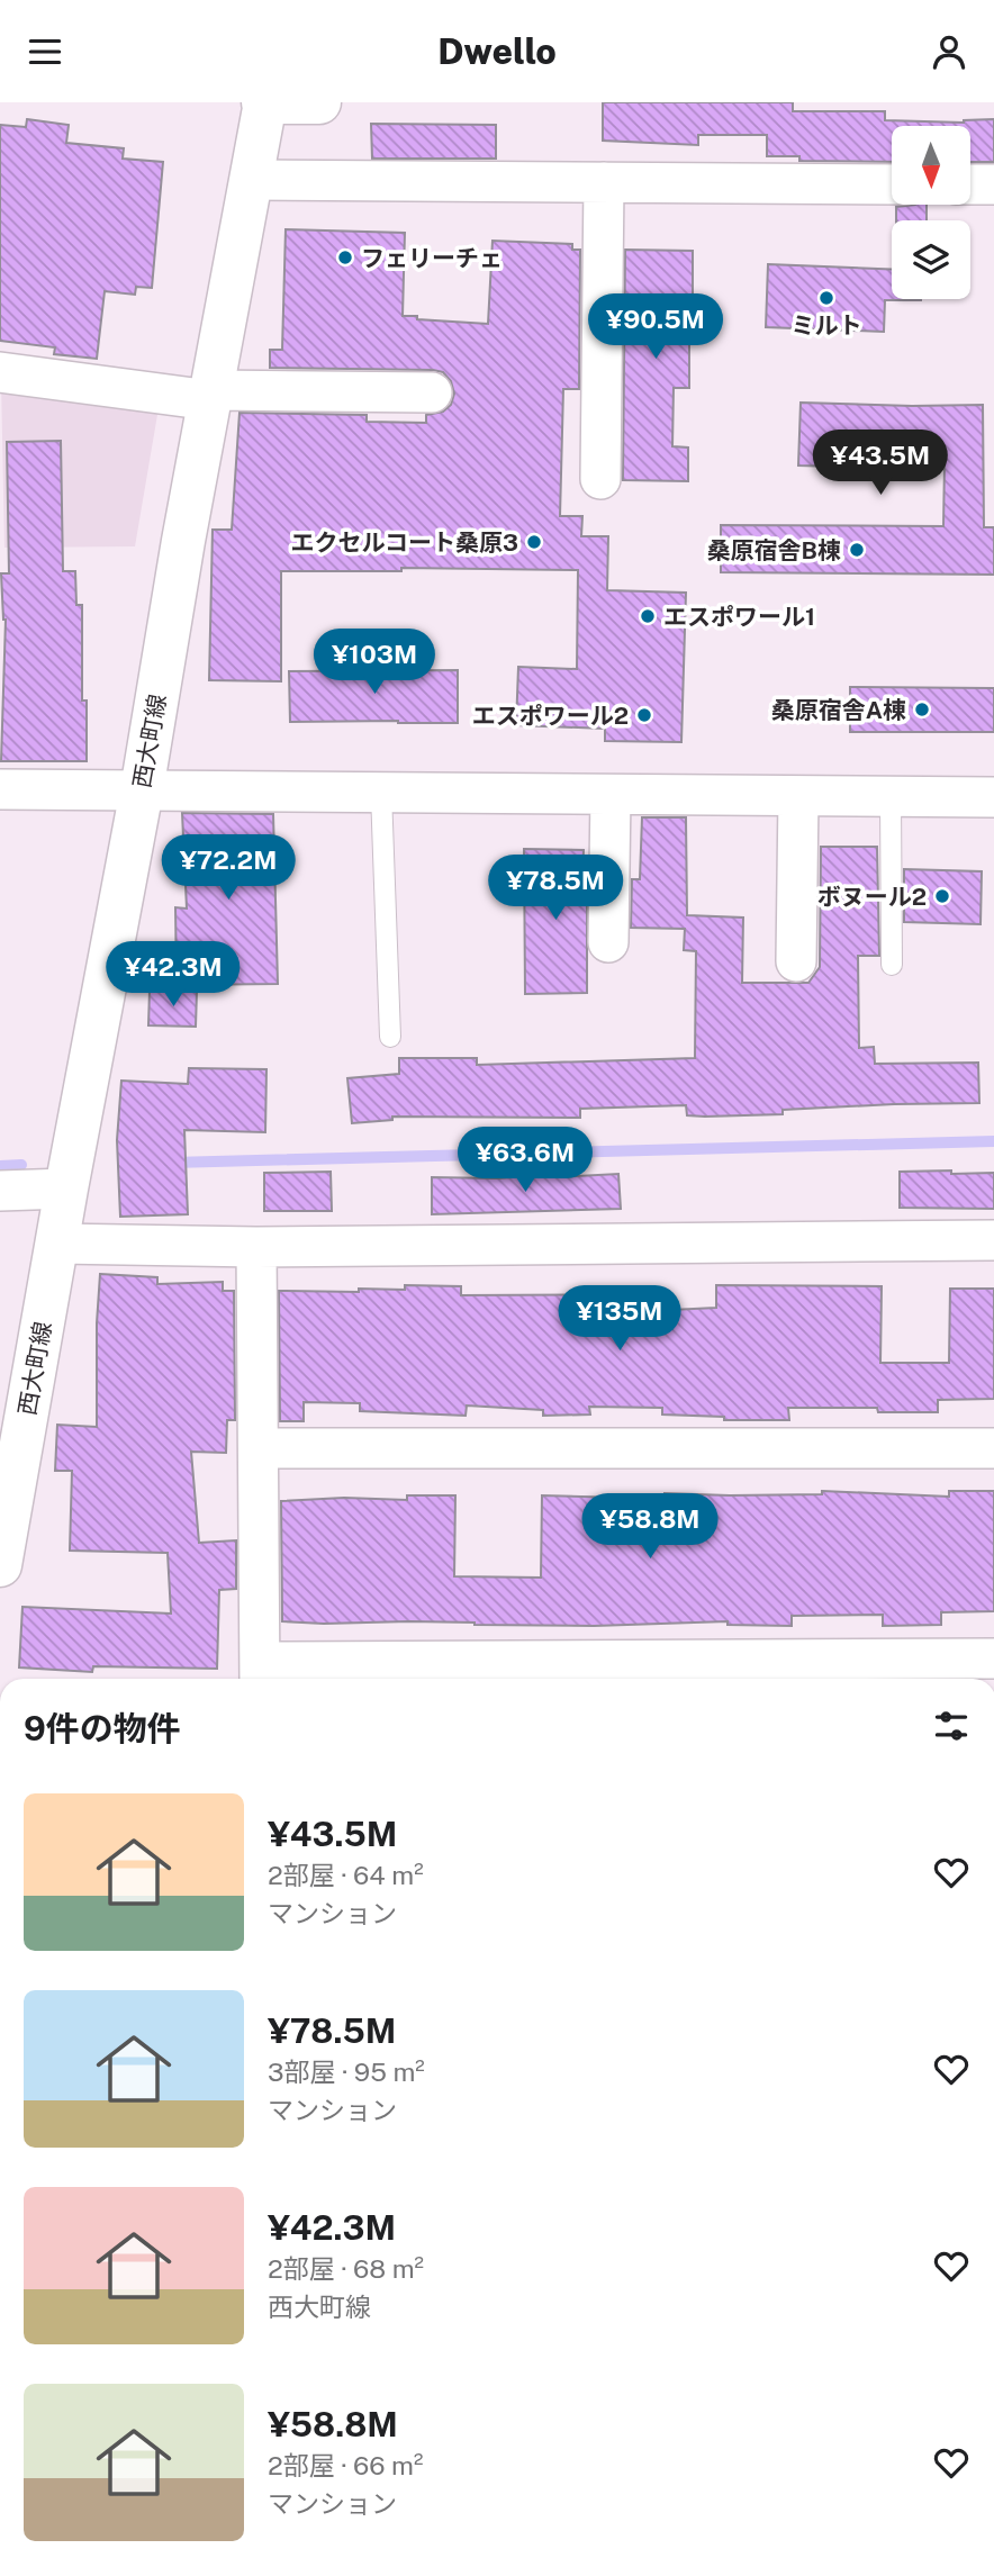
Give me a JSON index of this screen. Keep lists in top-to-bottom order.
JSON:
{
  "streets": {
    "street": ["西大町線"]
  },
  "places": [
    "フェリーチェ",
    "ミルト",
    "エクセルコート桑原3",
    "桑原宿舎B棟",
    "エスポワール1",
    "桑原宿舎A棟",
    "エスポワール2",
    "ボヌール2"
  ],
  "north": "bottom",
  "page": {
    "header": "Dwello",
    "price": [
      "¥90.5M",
      "¥43.5M",
      "¥103M",
      "¥72.2M",
      "¥78.5M",
      "¥42.3M",
      "¥63.6M",
      "¥135M",
      "¥58.8M"
    ],
    "heading": "9件の物件",
    "list": [
      {
        "name": "¥43.5M",
        "note": "2部屋 · 64 m² · マンション"
      },
      {
        "name": "¥78.5M",
        "note": "3部屋 · 95 m² · マンション"
      },
      {
        "name": "¥42.3M",
        "note": "2部屋 · 68 m² · 西大町線"
      },
      {
        "name": "¥58.8M",
        "note": "2部屋 · 66 m² · マンション"
      }
    ]
  }
}
